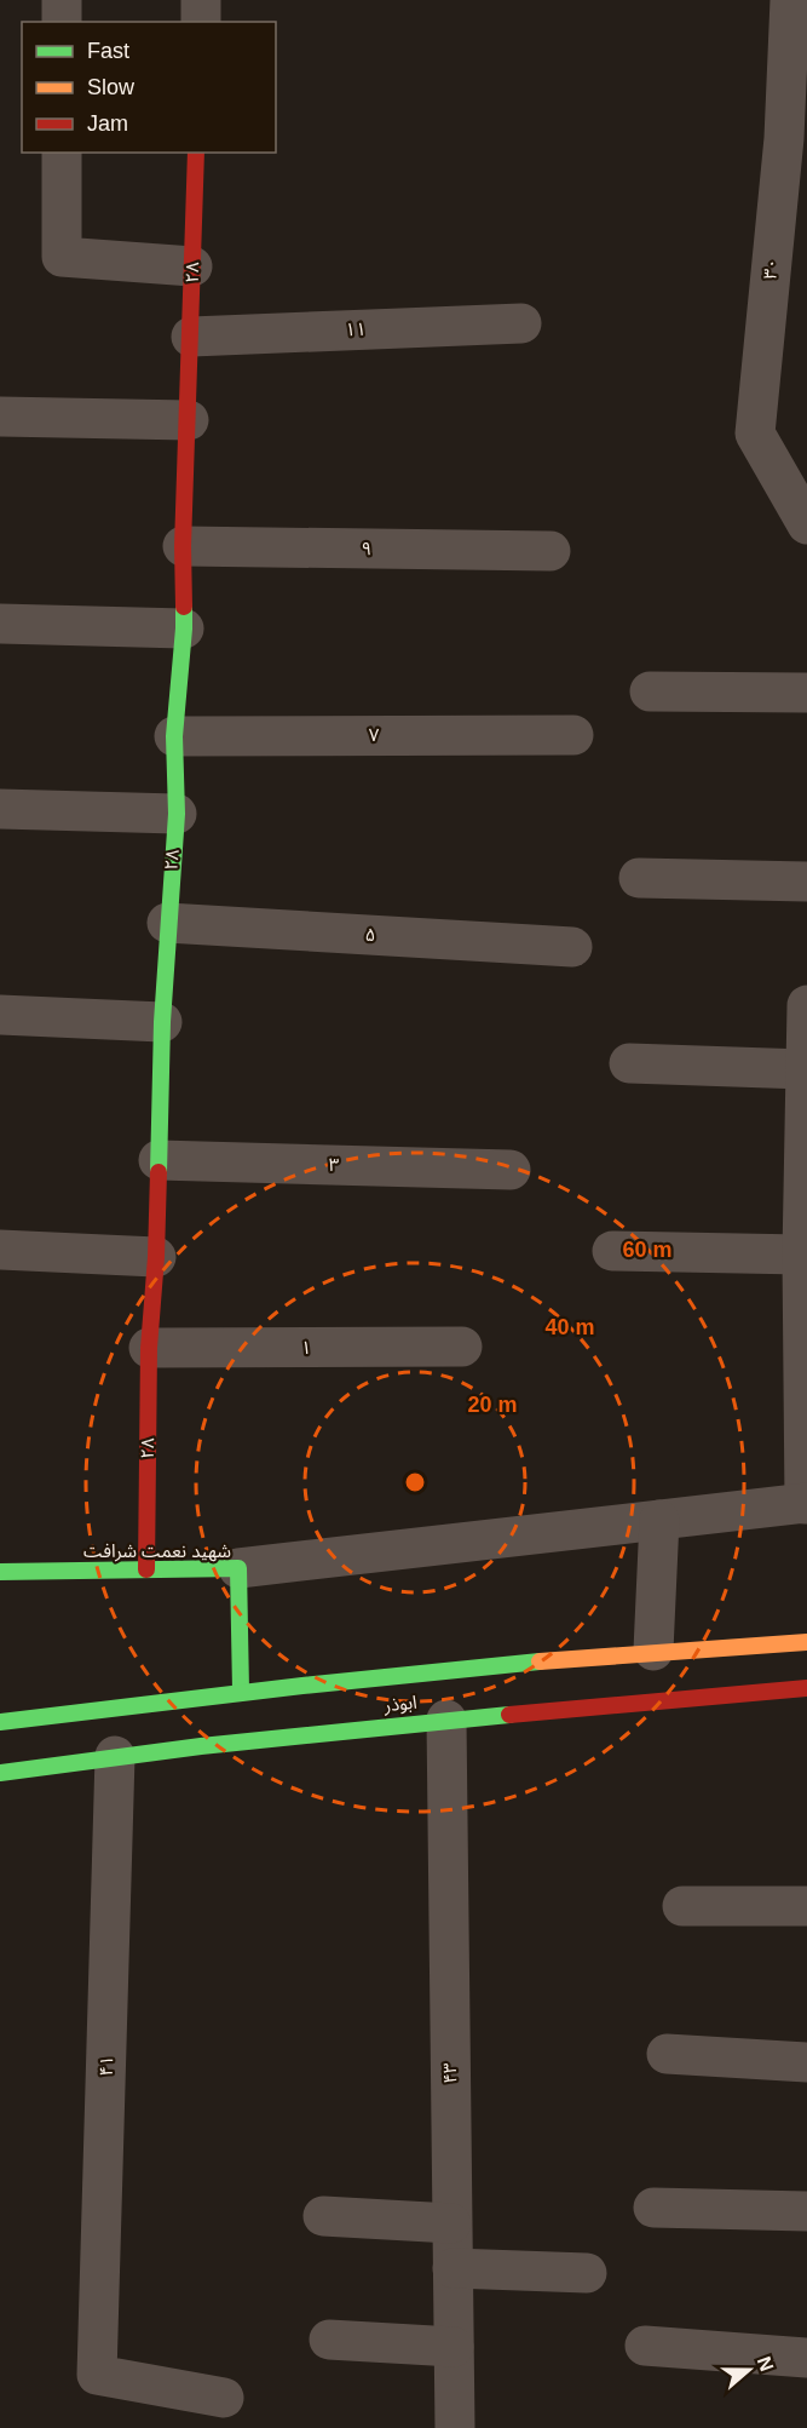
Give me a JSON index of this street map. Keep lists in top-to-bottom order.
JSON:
{
  "streets": {
    "street": [
      "۳۰",
      "۲۸",
      "۱۱",
      "۹",
      "۷",
      "۵",
      "۳",
      "۱",
      "شهید نعمت شرافت",
      "ابوذر",
      "۴۱",
      "۴۳"
    ]
  },
  "crossings": [
    ["۲۸", "۱۱"],
    ["۲۸", "۹"],
    ["۲۸", "۷"],
    ["۲۸", "۵"],
    ["۲۸", "۳"],
    ["۲۸", "۱"],
    ["۲۸", "شهید نعمت شرافت"],
    ["شهید نعمت شرافت", "ابوذر"],
    ["ابوذر", "۴۱"],
    ["ابوذر", "۴۳"]
  ],
  "legend": ["Fast", "Slow", "Jam"],
  "north": "right",
  "rings": ["60 m", "40 m", "20 m"]
}
